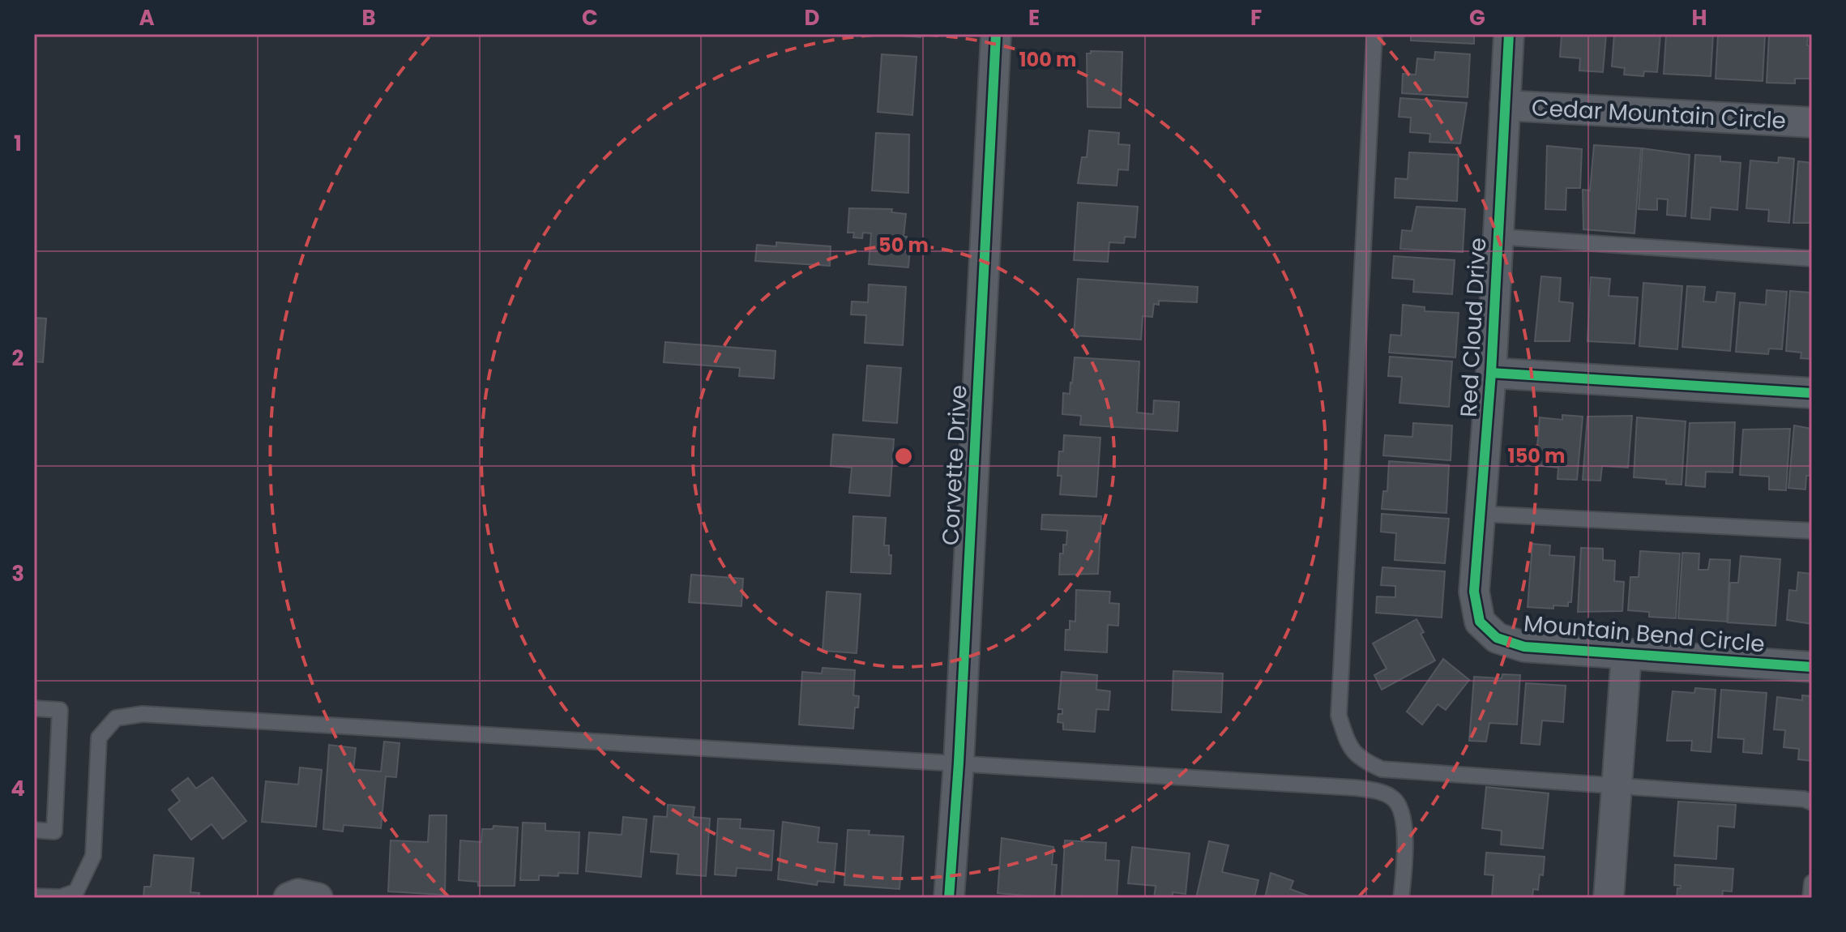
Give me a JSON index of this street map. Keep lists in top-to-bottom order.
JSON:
{
  "streets": {
    "street": [
      "Cedar Mountain Circle",
      "Red Cloud Drive",
      "Corvette Drive",
      "Mountain Bend Circle"
    ]
  },
  "crossings": [
    ["Cedar Mountain Circle", "Red Cloud Drive"],
    ["Red Cloud Drive", "Mountain Bend Circle"]
  ],
  "grid": {
    "columns": [
      "A",
      "B",
      "C",
      "D",
      "E",
      "F",
      "G",
      "H"
    ],
    "rows": [
      "1",
      "2",
      "3",
      "4"
    ]
  },
  "rings": ["100 m", "50 m", "150 m"]
}
